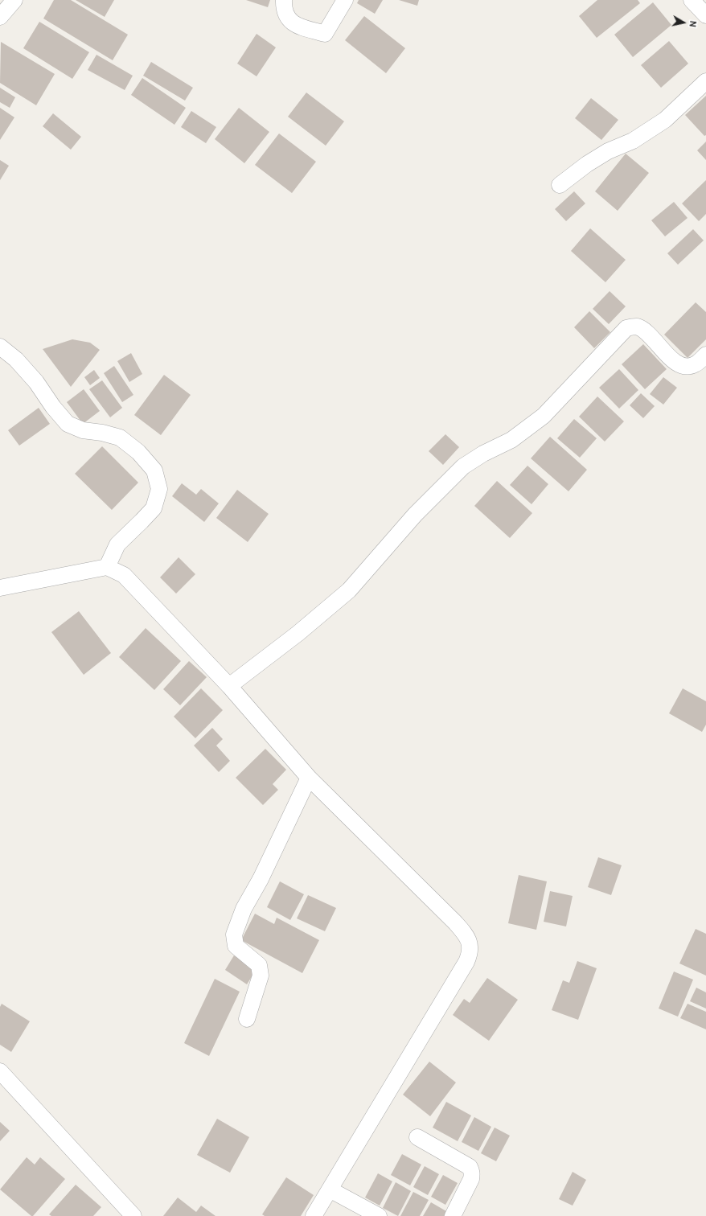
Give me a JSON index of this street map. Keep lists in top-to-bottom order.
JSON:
{
  "north": "right"
}
